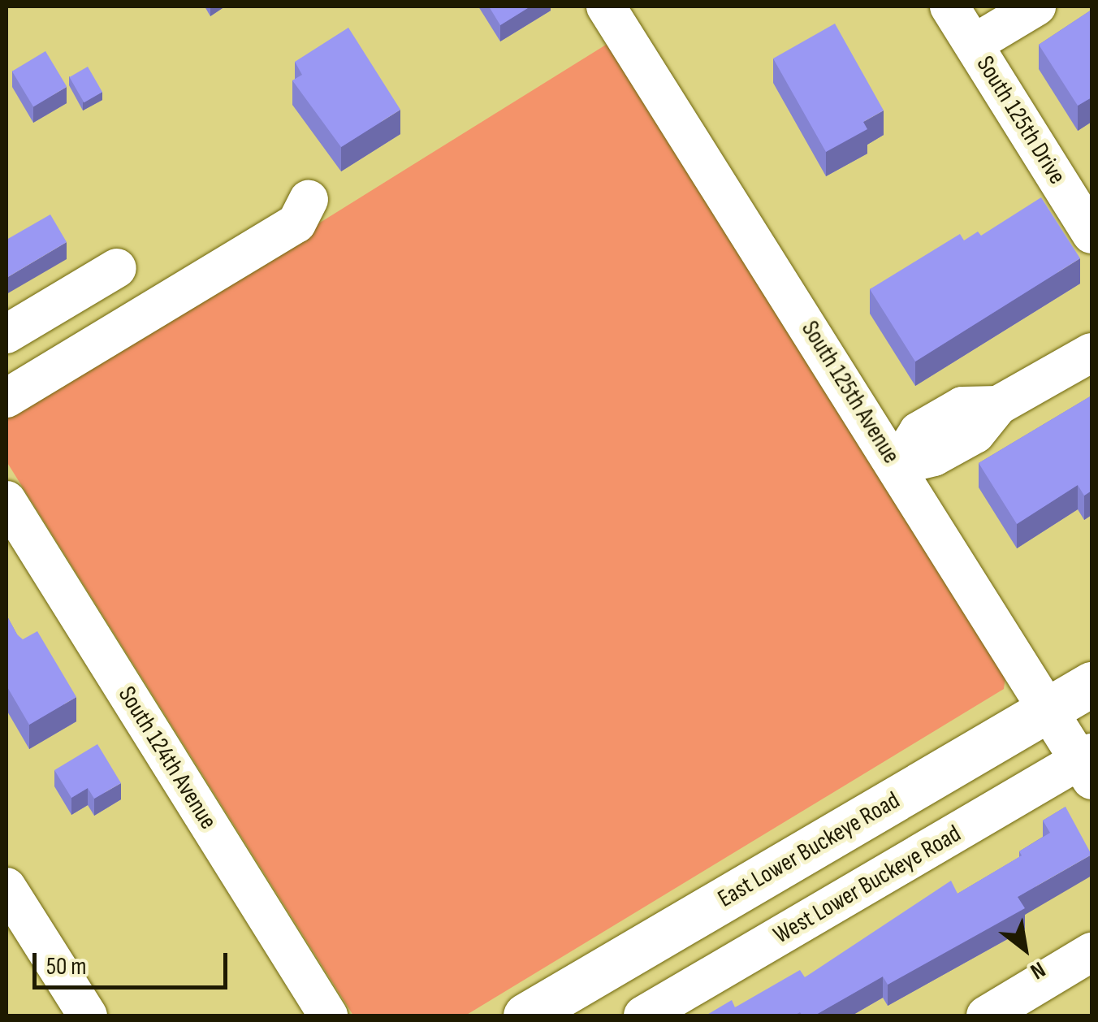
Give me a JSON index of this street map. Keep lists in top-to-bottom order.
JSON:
{
  "streets": {
    "main road": ["East Lower Buckeye Road"],
    "street": [
      "South 125th Drive",
      "South 125th Avenue",
      "South 124th Avenue",
      "West Lower Buckeye Road"
    ]
  },
  "crossings": [
    ["South 125th Avenue", "East Lower Buckeye Road"],
    ["South 125th Avenue", "West Lower Buckeye Road"]
  ],
  "scale_bar": "50 m",
  "north": "bottom right"
}
